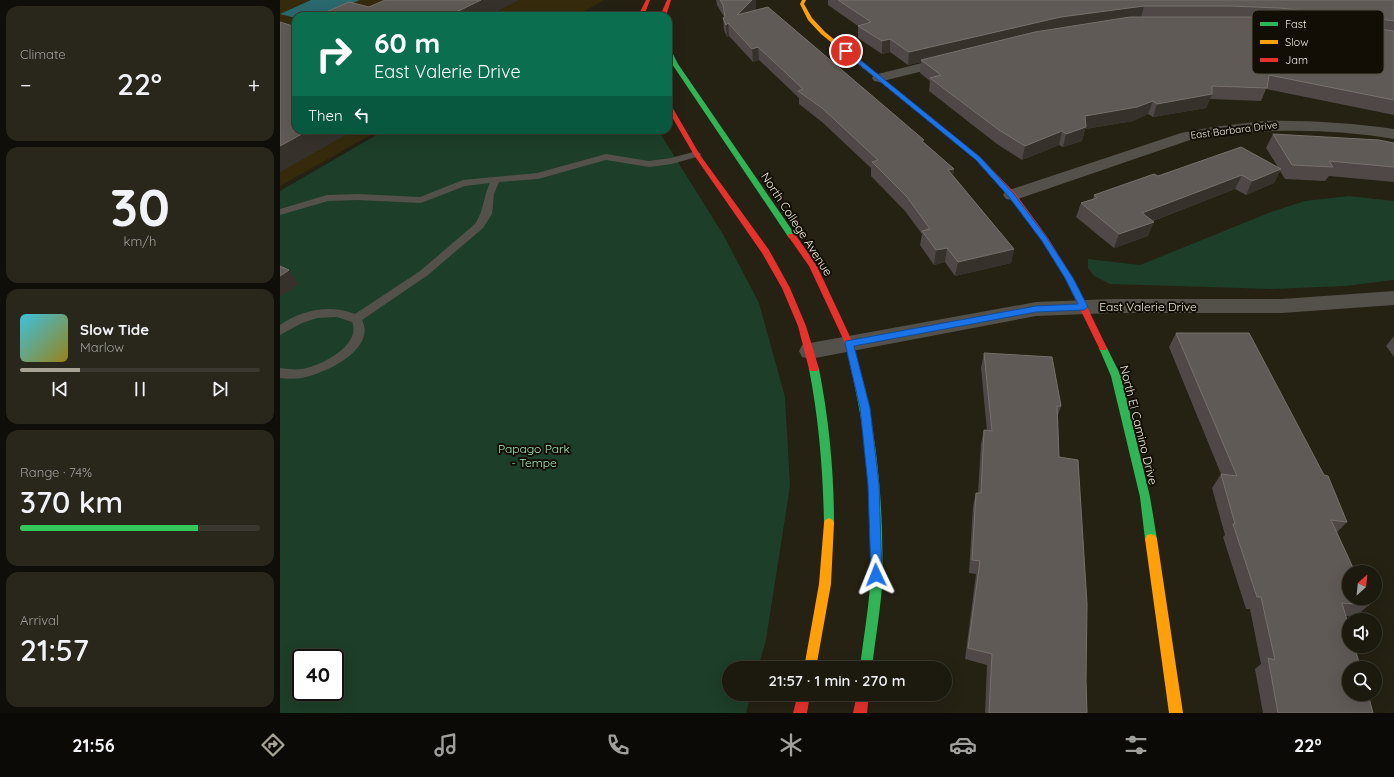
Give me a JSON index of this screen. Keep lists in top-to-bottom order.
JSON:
{
  "streets": {
    "street": [
      "East Barbara Drive",
      "North College Avenue",
      "East Valerie Drive",
      "North El Camino Drive"
    ]
  },
  "crossings": [
    ["East Barbara Drive", "North El Camino Drive"],
    ["North College Avenue", "East Valerie Drive"],
    ["East Valerie Drive", "North El Camino Drive"]
  ],
  "parks": ["Papago Park - Tempe"],
  "legend": ["Fast", "Slow", "Jam"],
  "north": "top right",
  "page": {
    "tile": [
      "Climate",
      ["30", "km/h"],
      ["Range · 74%", "370 km"],
      ["Arrival", "21:57"]
    ],
    "turn": ["60 m", "East Valerie Drive"],
    "heat": ["−", "22°", "+"],
    "then": "Then",
    "song": ["Slow Tide", "Marlow"],
    "limit": "40",
    "trip": "21:57 · 1 min · 270 m",
    "tabs": ["21:56", "22°"]
  }
}
